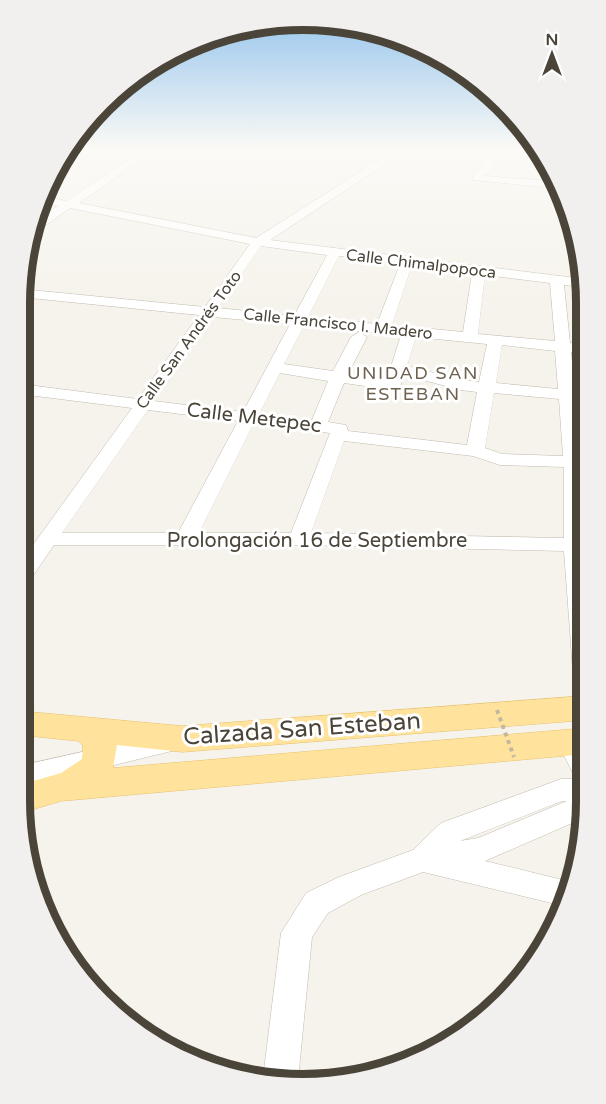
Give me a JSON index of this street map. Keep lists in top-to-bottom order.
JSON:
{
  "streets": {
    "main road": ["Calzada San Esteban"],
    "street": [
      "Calle Chimalpopoca",
      "Calle Francisco I. Madero",
      "Calle San Andrés Toto",
      "Calle Metepec",
      "Prolongación 16 de Septiembre"
    ]
  },
  "crossings": [
    ["Calle Chimalpopoca", "Calle San Andrés Toto"],
    ["Calle Francisco I. Madero", "Calle San Andrés Toto"],
    ["Calle San Andrés Toto", "Calle Metepec"],
    ["Calle San Andrés Toto", "Prolongación 16 de Septiembre"],
    ["Calle Metepec", "Prolongación 16 de Septiembre"]
  ],
  "districts": ["UNIDAD SAN ESTEBAN"],
  "north": "top"
}
